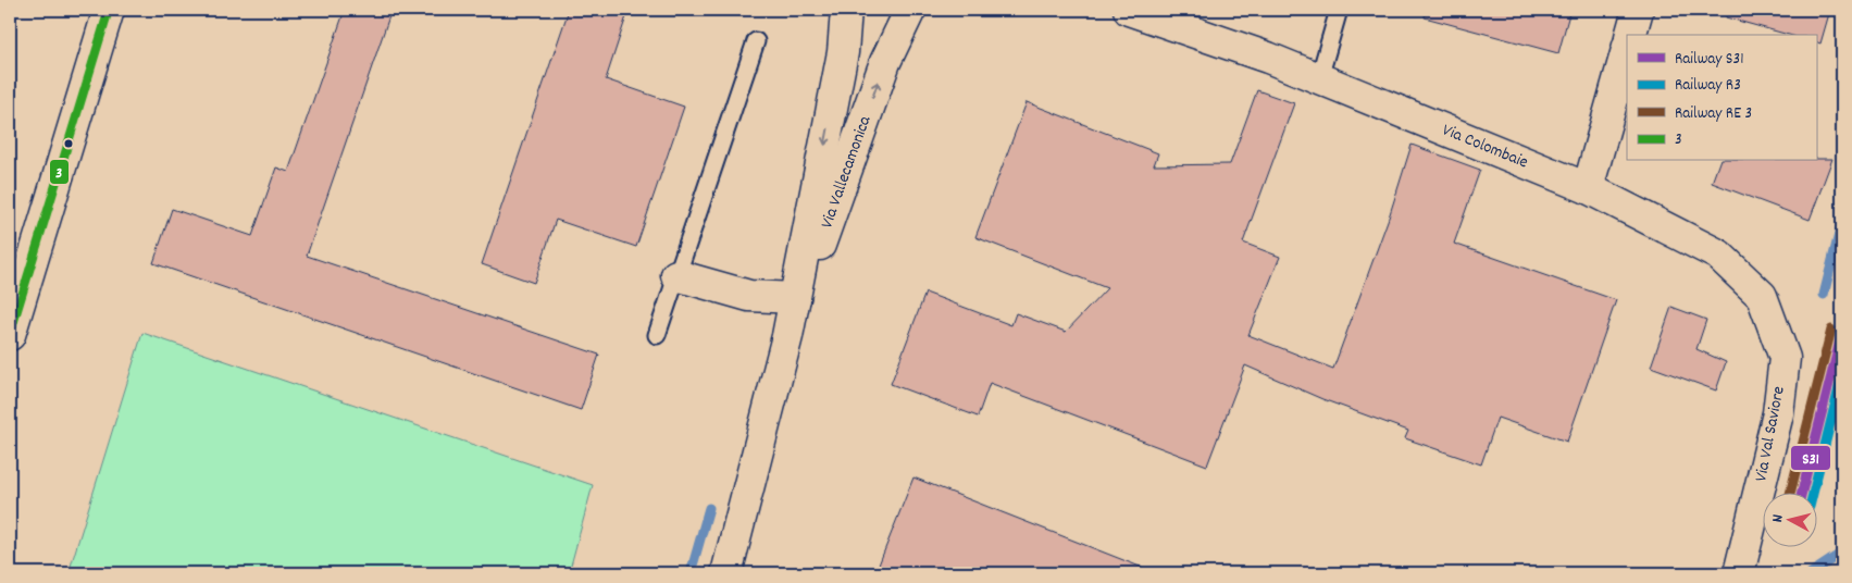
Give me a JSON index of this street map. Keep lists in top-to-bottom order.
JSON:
{
  "streets": {
    "street": ["Via Colombaie", "Via Vallecamonica", "Via Val Saviore"]
  },
  "crossings": [
    ["Via Colombaie", "Via Val Saviore"]
  ],
  "lines": ["transit line 3", "rail line S31", "rail line R3"],
  "legend": [
    "Railway S31",
    "Railway R3",
    "Railway RE 3",
    "3"
  ],
  "north": "left"
}
